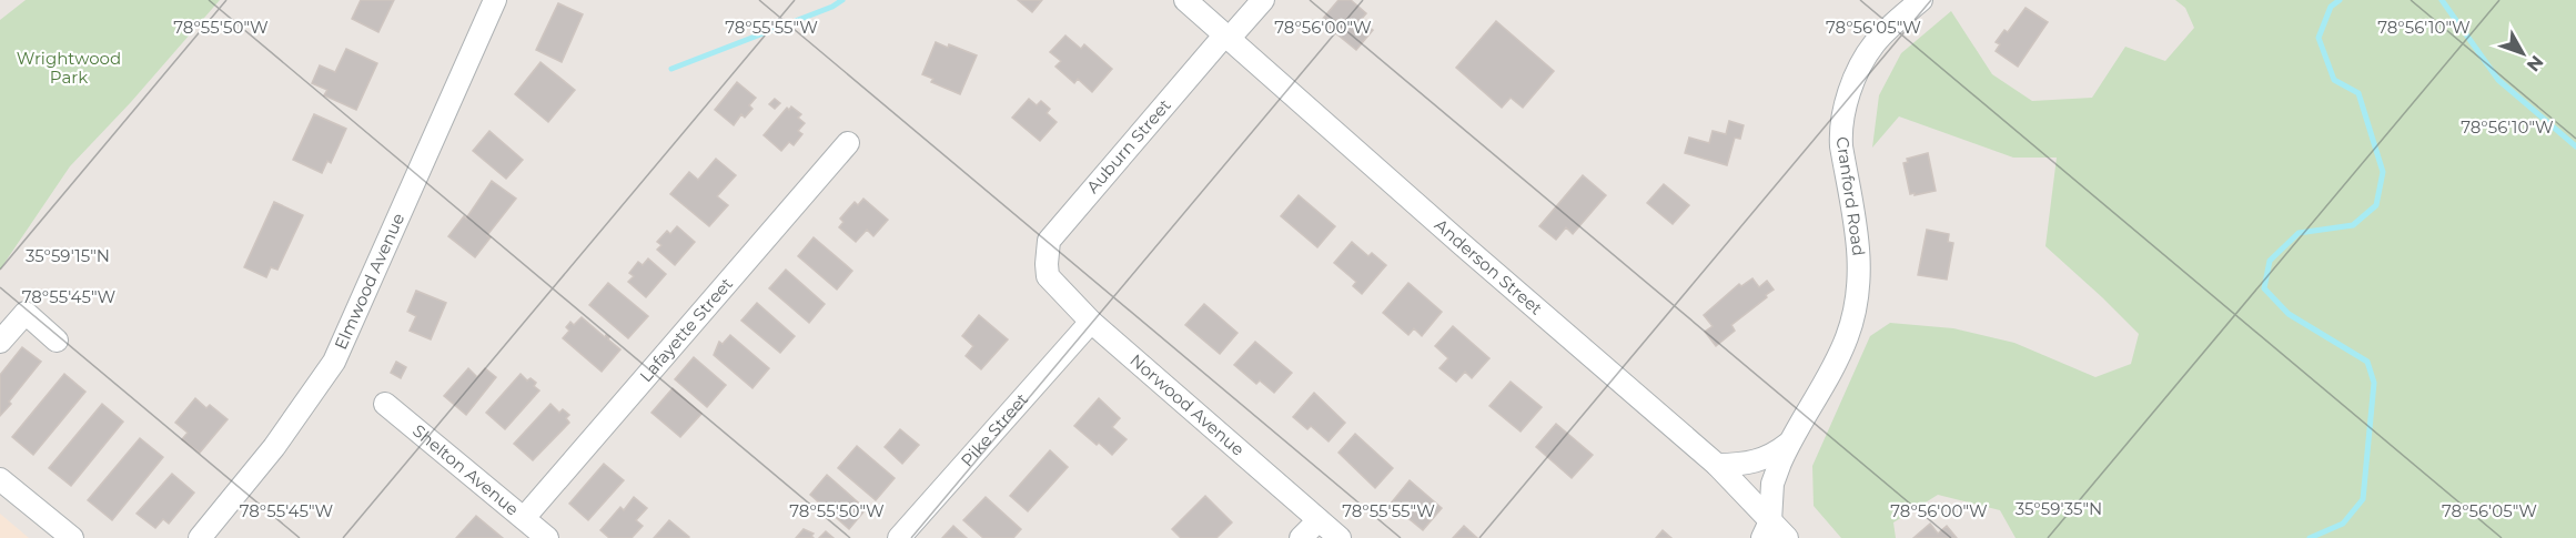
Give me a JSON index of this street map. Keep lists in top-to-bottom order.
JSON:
{
  "streets": {
    "street": [
      "Auburn Street",
      "Cranford Road",
      "Anderson Street",
      "Elmwood Avenue",
      "Lafayette Street",
      "Norwood Avenue",
      "Pike Street",
      "Shelton Avenue"
    ]
  },
  "crossings": [
    ["Auburn Street", "Anderson Street"],
    ["Auburn Street", "Norwood Avenue"],
    ["Cranford Road", "Anderson Street"],
    ["Lafayette Street", "Shelton Avenue"],
    ["Norwood Avenue", "Pike Street"]
  ],
  "parks": ["Wrightwood Park"],
  "north": "bottom right",
  "coordinates": [
    "78°56'10\"W",
    "78°55'50\"W",
    "78°55'55\"W",
    "78°56'05\"W",
    "78°56'00\"W",
    "35°59'15\"N",
    "78°55'45\"W",
    "35°59'35\"N"
  ]
}
